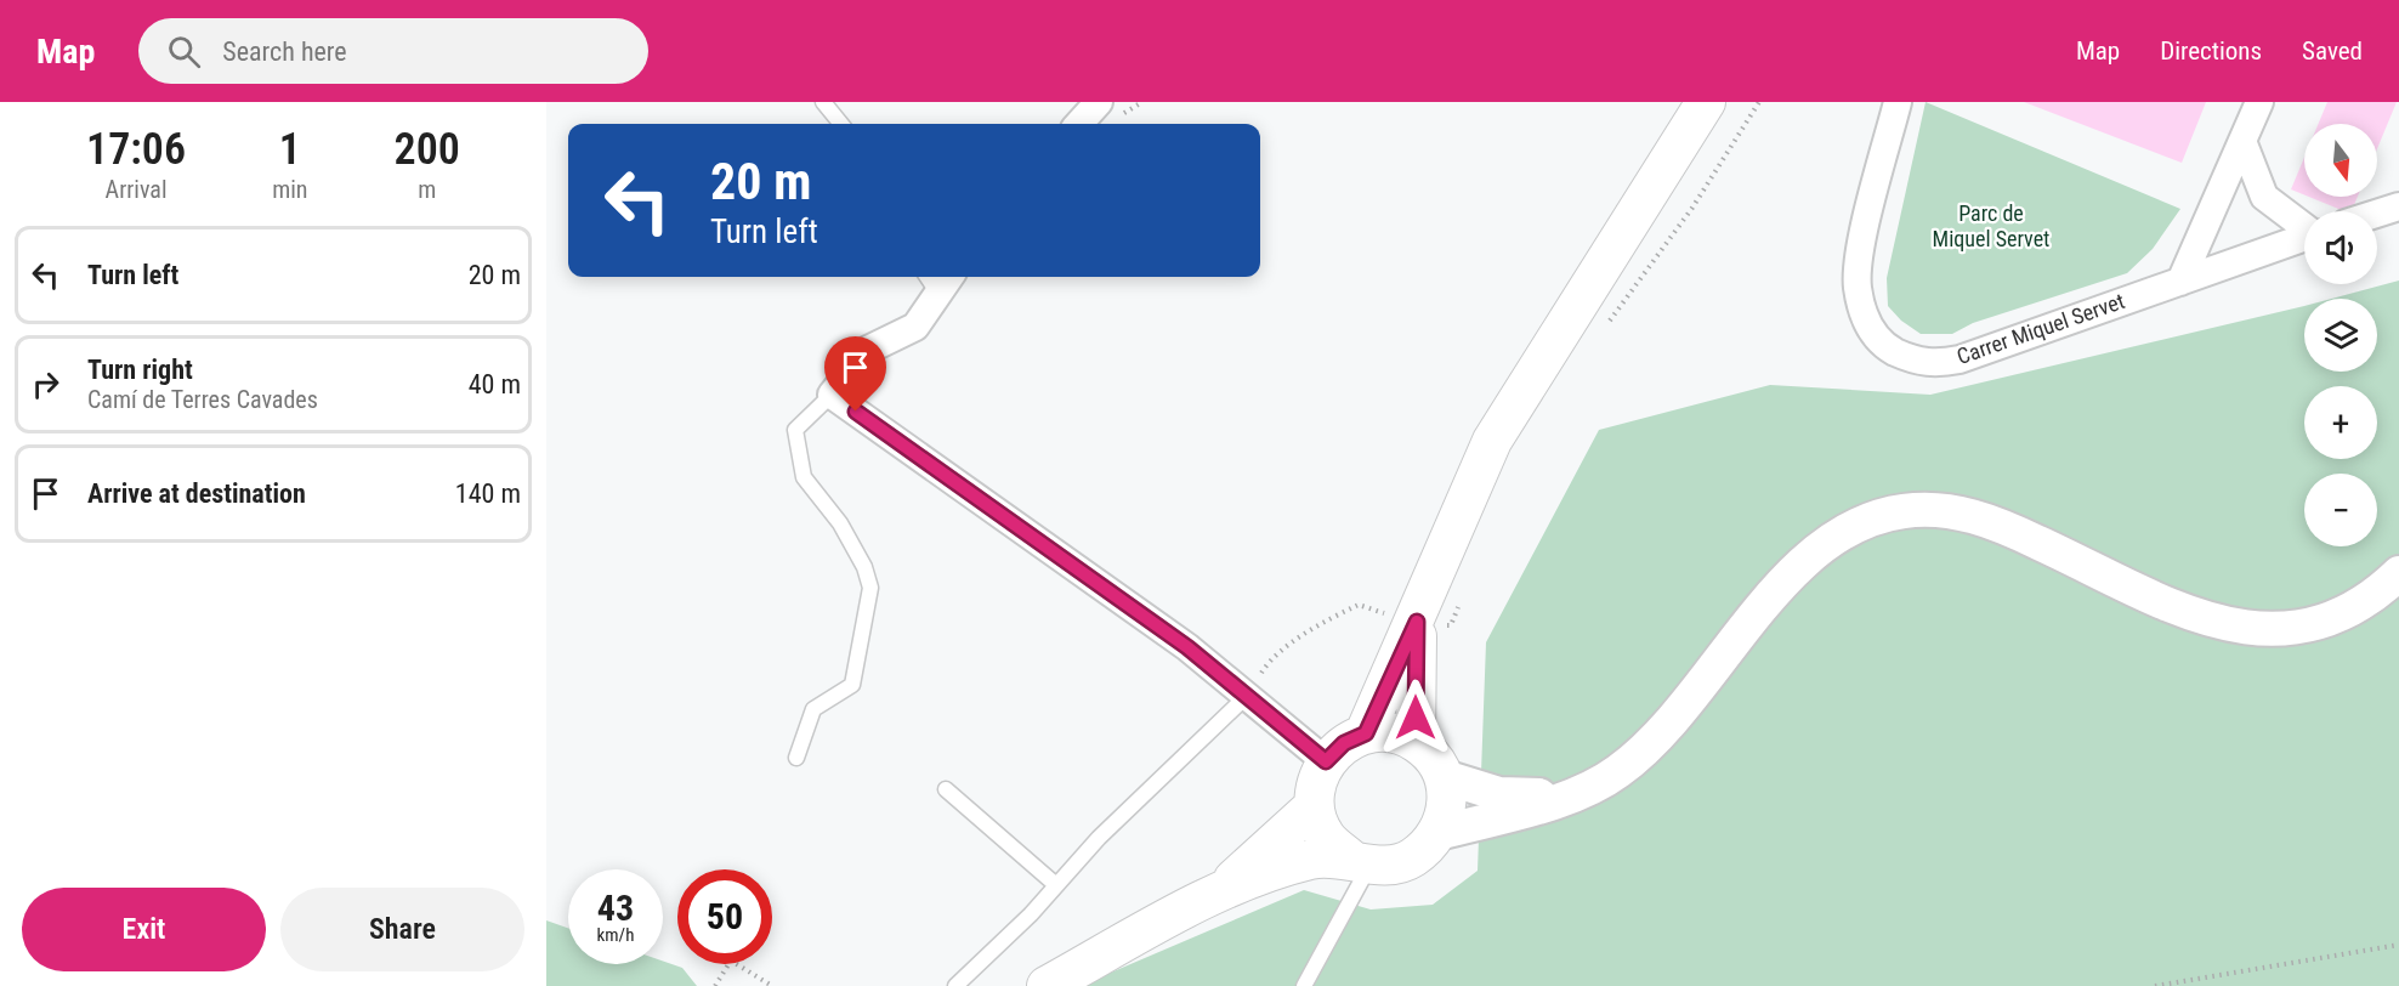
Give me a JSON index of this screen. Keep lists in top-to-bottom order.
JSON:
{
  "streets": {
    "street": ["Carrer Miquel Servet"]
  },
  "parks": ["Parc de Miquel Servet"],
  "north": "bottom",
  "page": {
    "header": "Map",
    "search": "Search here",
    "nav": ["Map", "Directions", "Saved"],
    "eta": [
      "17:06",
      "Arrival",
      "1",
      "min",
      "200",
      "m"
    ],
    "map_buttons": ["+", "−"],
    "turn": ["20 m", "Turn left"],
    "list": [
      {
        "name": "Turn left",
        "value": "20 m"
      },
      {
        "name": "Turn right",
        "note": "Camí de Terres Cavades",
        "value": "40 m"
      },
      {
        "name": "Arrive at destination",
        "value": "140 m"
      }
    ],
    "speed": "43 km/h",
    "limit": "50",
    "buttons": ["Exit", "Share"]
  }
}
